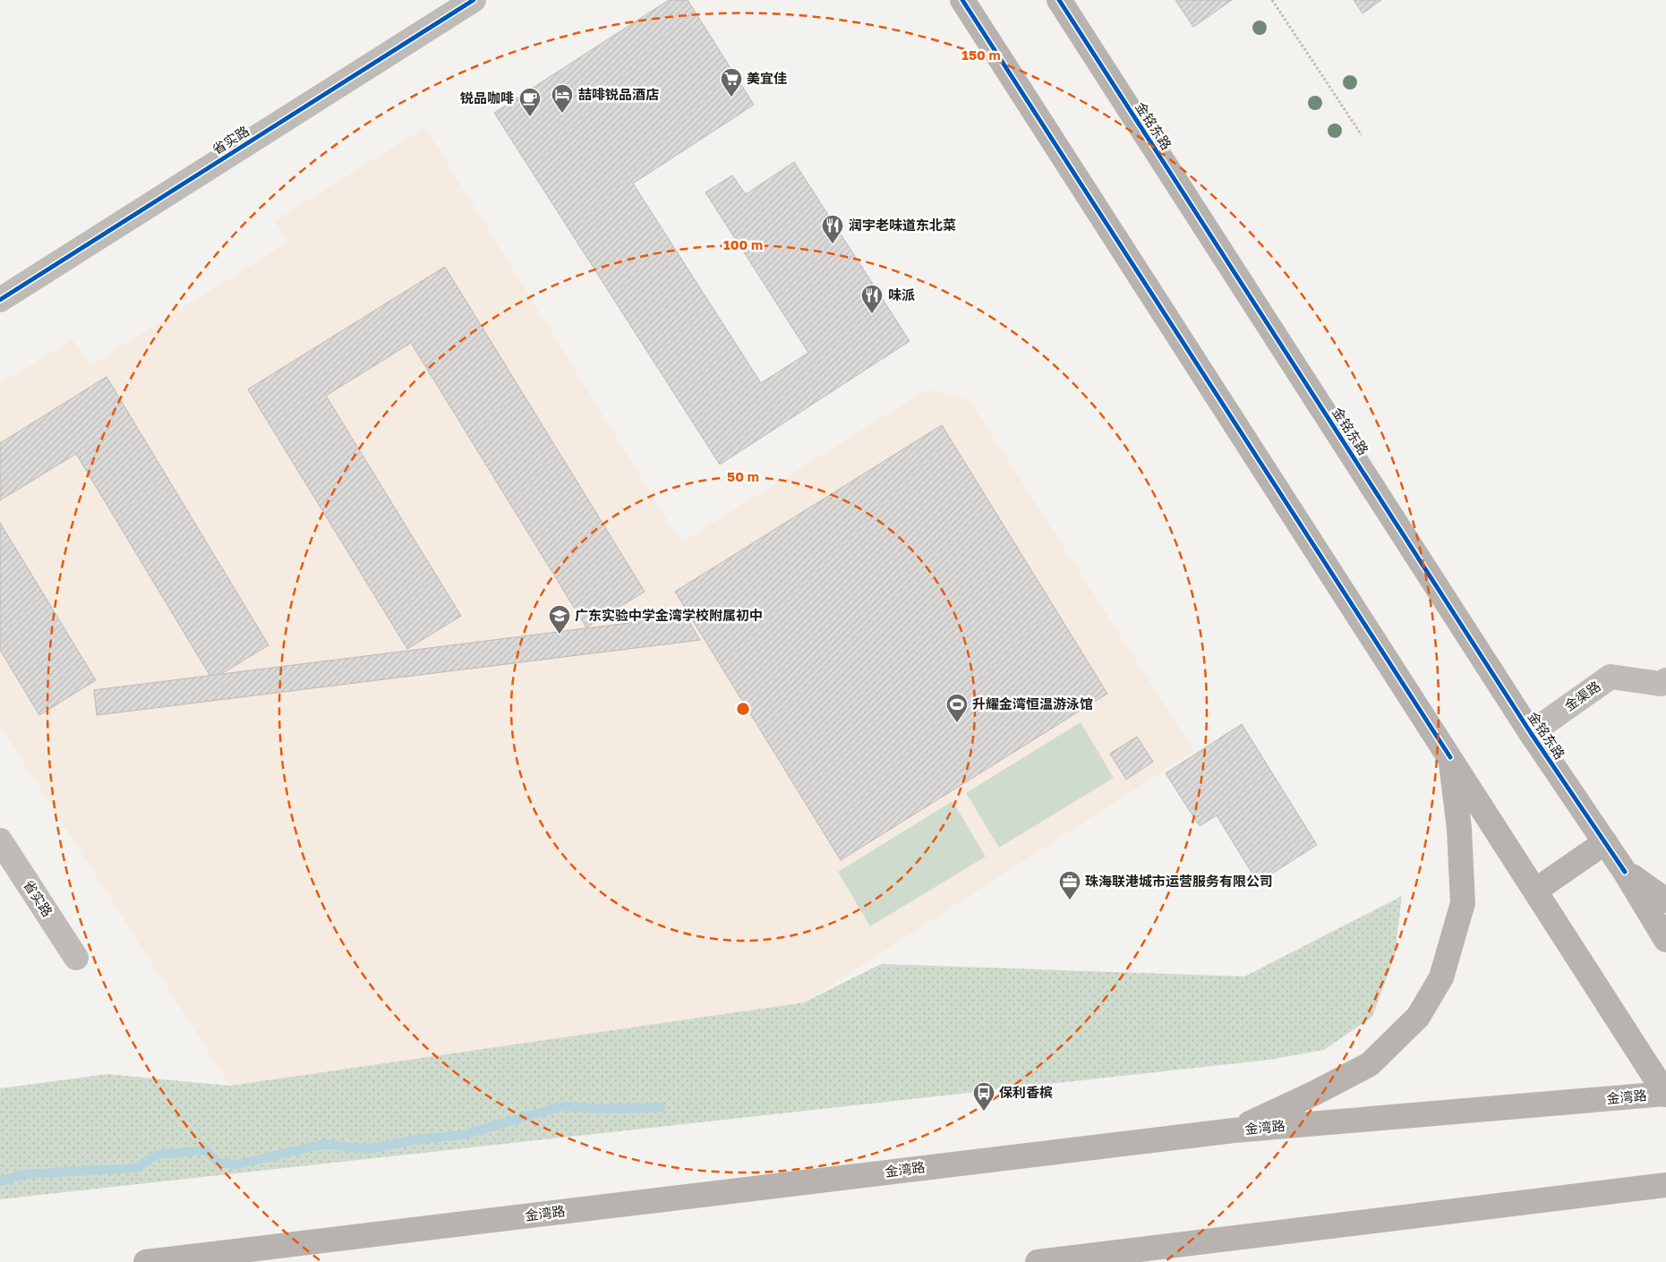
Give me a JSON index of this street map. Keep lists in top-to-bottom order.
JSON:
{
  "streets": {
    "main road": ["金铭东路", "金湾路"],
    "street": ["省实路", "金渠路"]
  },
  "crossings": [
    ["金铭东路", "金渠路"]
  ],
  "places": {
    "supermarket": ["美宜佳"],
    "hotel": ["喆啡锐品酒店"],
    "cafe": ["锐品咖啡"],
    "restaurant": ["润宇老味道东北菜", "味派"],
    "school or university": ["广东实验中学金湾学校附属初中"],
    "sports": ["升耀金湾恒温游泳馆"],
    "office": ["珠海联港城市运营服务有限公司"],
    "bus stop": ["保利香槟"]
  },
  "rings": ["150 m", "100 m", "50 m"]
}
